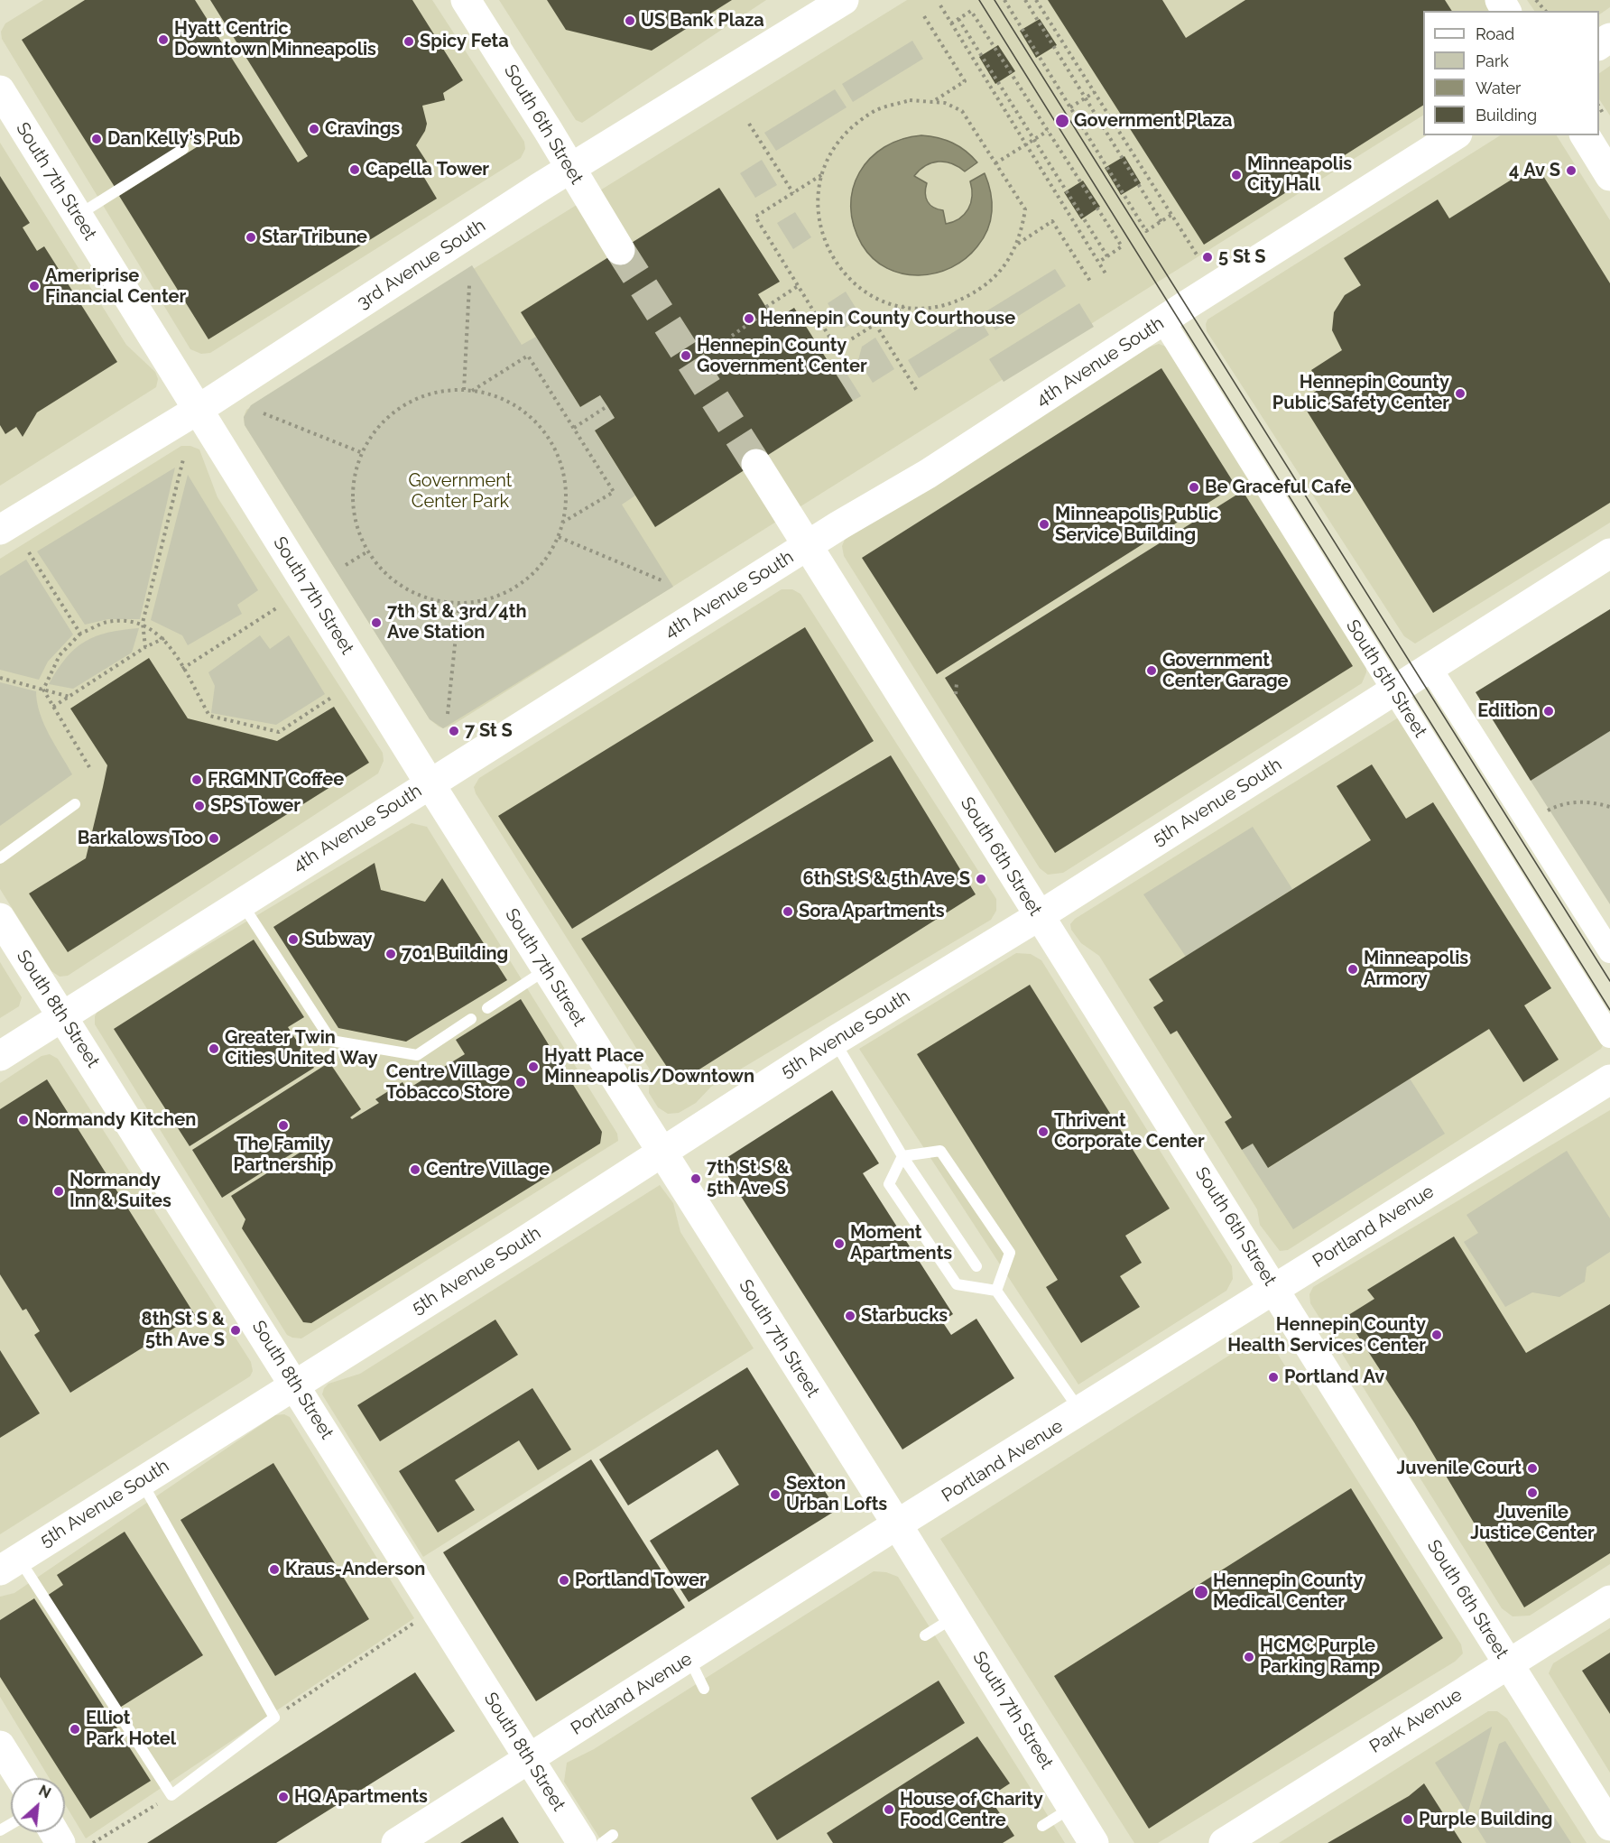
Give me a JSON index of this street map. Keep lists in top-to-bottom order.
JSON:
{
  "streets": {
    "main road": [
      "South 6th Street",
      "South 7th Street",
      "3rd Avenue South",
      "4th Avenue South",
      "5th Avenue South",
      "South 8th Street",
      "Portland Avenue",
      "Park Avenue"
    ],
    "street": ["South 5th Street"]
  },
  "crossings": [
    ["South 6th Street", "3rd Avenue South"],
    ["South 6th Street", "4th Avenue South"],
    ["South 6th Street", "5th Avenue South"],
    ["South 6th Street", "Portland Avenue"],
    ["South 6th Street", "Park Avenue"],
    ["South 7th Street", "3rd Avenue South"],
    ["South 7th Street", "4th Avenue South"],
    ["South 7th Street", "5th Avenue South"],
    ["South 7th Street", "Portland Avenue"],
    ["4th Avenue South", "South 5th Street"],
    ["4th Avenue South", "South 8th Street"],
    ["South 5th Street", "5th Avenue South"],
    ["5th Avenue South", "South 8th Street"],
    ["South 8th Street", "Portland Avenue"]
  ],
  "parks": ["Government Center Park"],
  "places": [
    "US Bank Plaza",
    "Hyatt Centric Downtown Minneapolis",
    "Spicy Feta",
    "Government Plaza",
    "Cravings",
    "Dan Kelly's Pub",
    "Capella Tower",
    "4 Av S",
    "Minneapolis City Hall",
    "Star Tribune",
    "5 St S",
    "Ameriprise Financial Center",
    "Hennepin County Courthouse",
    "Hennepin County Government Center",
    "Hennepin County Public Safety Center",
    "Be Graceful Cafe",
    "Minneapolis Public Service Building",
    "7th St & 3rd/4th Ave Station",
    "Government Center Garage",
    "Edition",
    "7 St S",
    "FRGMNT Coffee",
    "SPS Tower",
    "Barkalows Too",
    "6th St S & 5th Ave S",
    "Sora Apartments",
    "Subway",
    "701 Building",
    "Minneapolis Armory",
    "Greater Twin Cities United Way",
    "Hyatt Place Minneapolis/Downtown",
    "Centre Village Tobacco Store",
    "Normandy Kitchen",
    "The Family Partnership",
    "Thrivent Corporate Center",
    "Centre Village",
    "7th St S & 5th Ave S",
    "Normandy Inn & Suites",
    "Moment Apartments",
    "Starbucks",
    "8th St S & 5th Ave S",
    "Hennepin County Health Services Center",
    "Portland Av",
    "Juvenile Court",
    "Juvenile Justice Center",
    "Sexton Urban Lofts",
    "Kraus-Anderson",
    "Portland Tower",
    "Hennepin County Medical Center",
    "HCMC Purple Parking Ramp",
    "Elliot Park Hotel",
    "HQ Apartments",
    "House of Charity Food Centre",
    "Purple Building"
  ],
  "legend": [
    "Road",
    "Park",
    "Water",
    "Building"
  ],
  "north": "top right"
}
